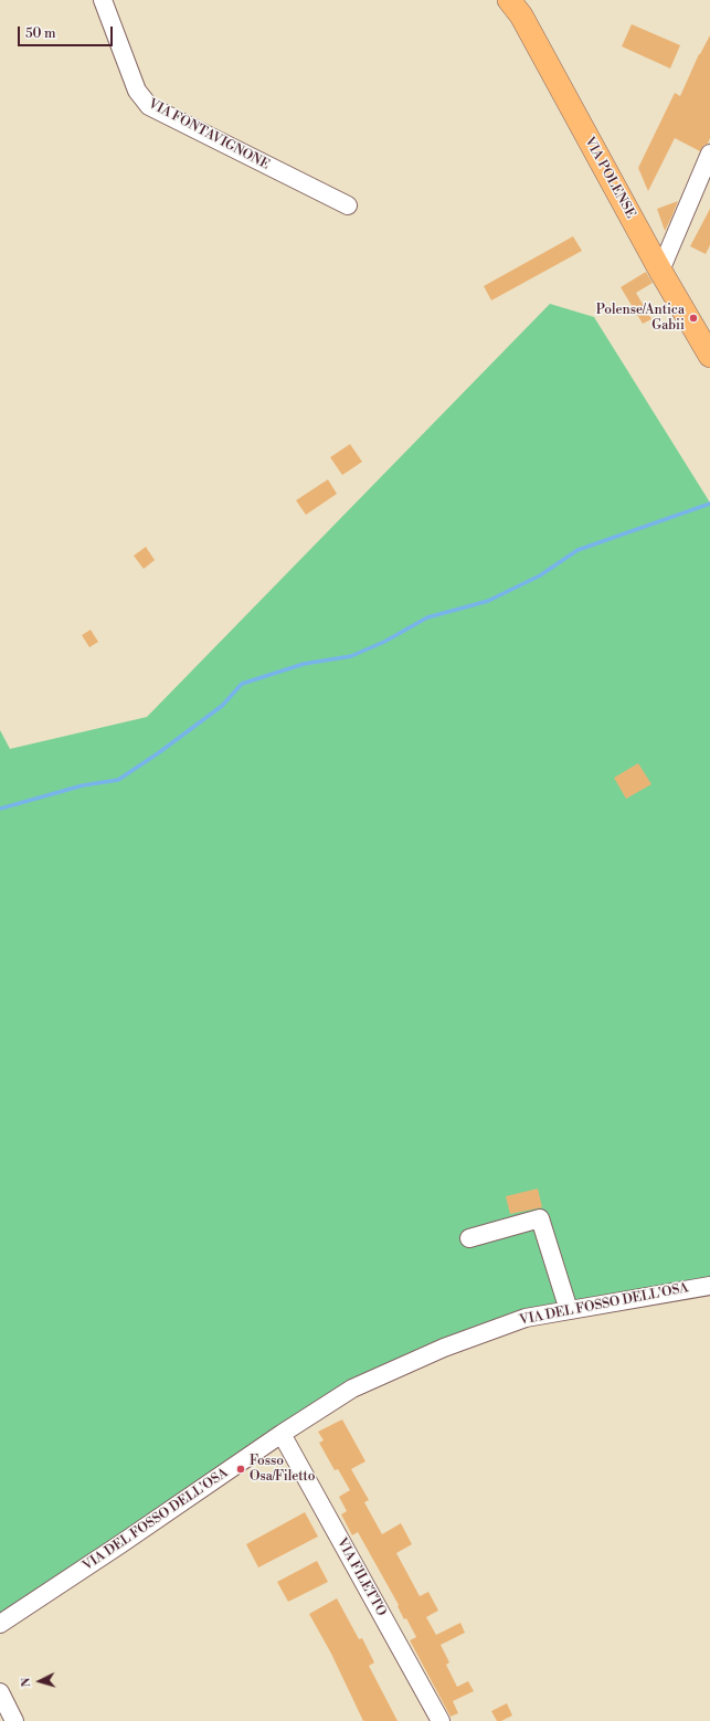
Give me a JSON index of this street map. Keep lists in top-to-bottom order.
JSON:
{
  "streets": {
    "main road": ["VIA POLENSE"],
    "street": ["VIA FONTAVIGNONE", "VIA DEL FOSSO DELL'OSA", "VIA FILETTO"]
  },
  "crossings": [
    ["VIA DEL FOSSO DELL'OSA", "VIA FILETTO"]
  ],
  "places": ["Polense/Antica Gabii", "Fosso Osa/Filetto"],
  "scale_bar": "50 m",
  "north": "left"
}
